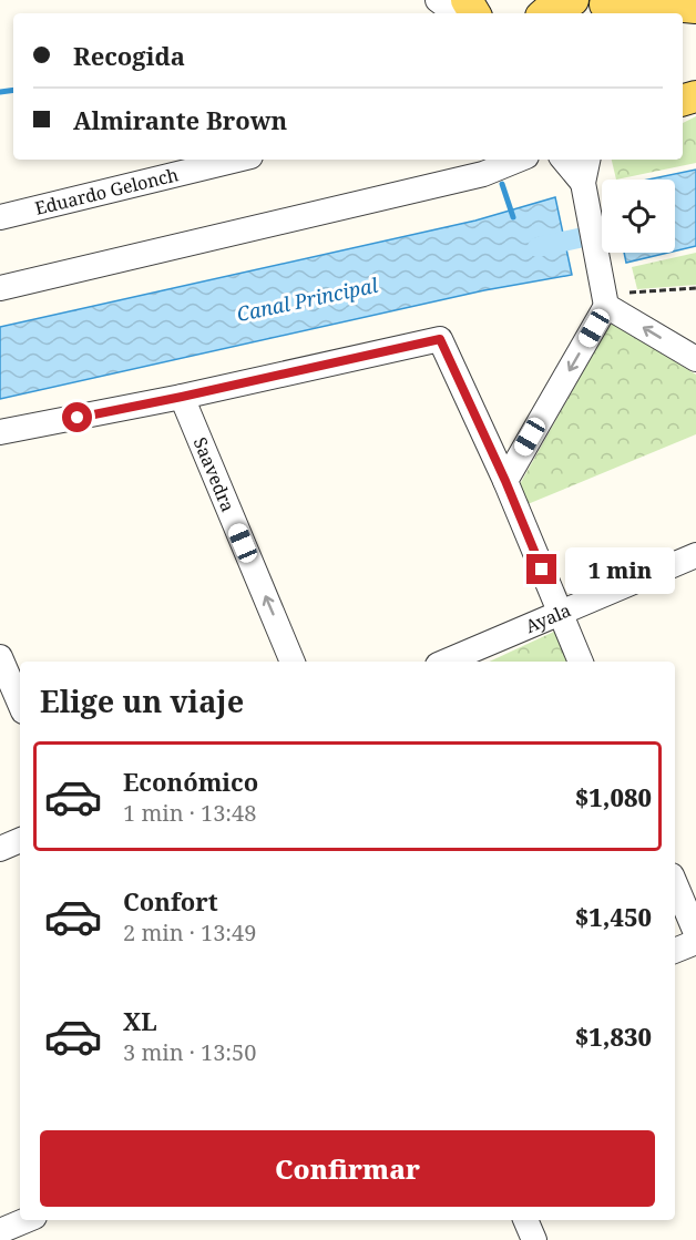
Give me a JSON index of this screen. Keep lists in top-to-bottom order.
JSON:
{
  "streets": {
    "street": ["Eduardo Gelonch", "Saavedra", "Ayala"]
  },
  "one_way": ["Saavedra"],
  "water": ["Canal Principal"],
  "page": {
    "banner": ["Recogida", "Almirante Brown"],
    "bubble": "1 min",
    "heading": "Elige un viaje",
    "list": [
      {
        "name": "Económico",
        "note": "1 min · 13:48",
        "value": "$1,080"
      },
      {
        "name": "Confort",
        "note": "2 min · 13:49",
        "value": "$1,450"
      },
      {
        "name": "XL",
        "note": "3 min · 13:50",
        "value": "$1,830"
      }
    ],
    "buttons": "Confirmar"
  }
}
